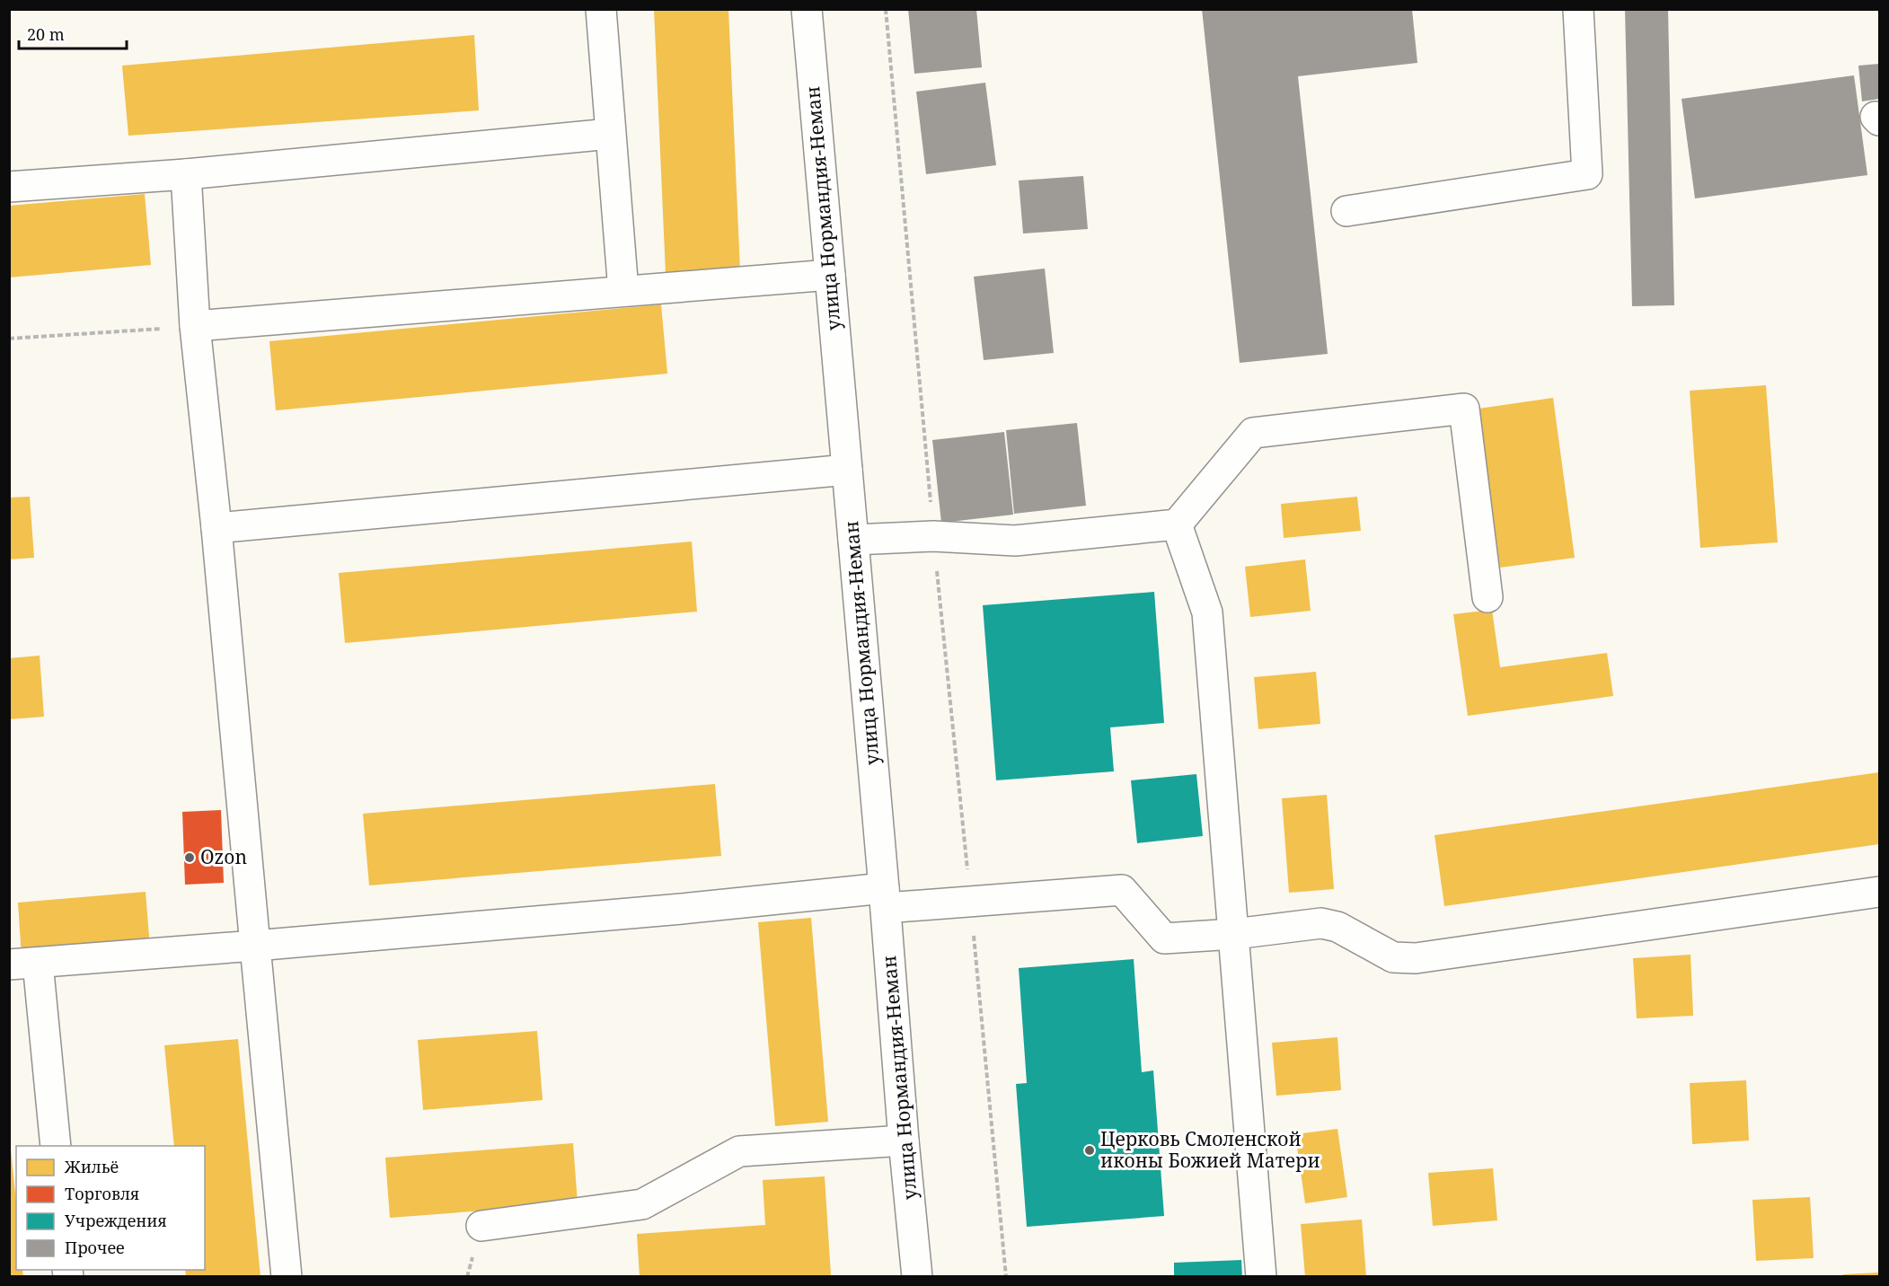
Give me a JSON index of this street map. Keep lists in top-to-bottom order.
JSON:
{
  "streets": {
    "street": ["улица Нормандия-Неман"]
  },
  "places": ["Ozon", "Церковь Смоленской иконы Божией Матери"],
  "legend": [
    "Жильё",
    "Торговля",
    "Учреждения",
    "Прочее"
  ],
  "scale_bar": "20 m"
}
